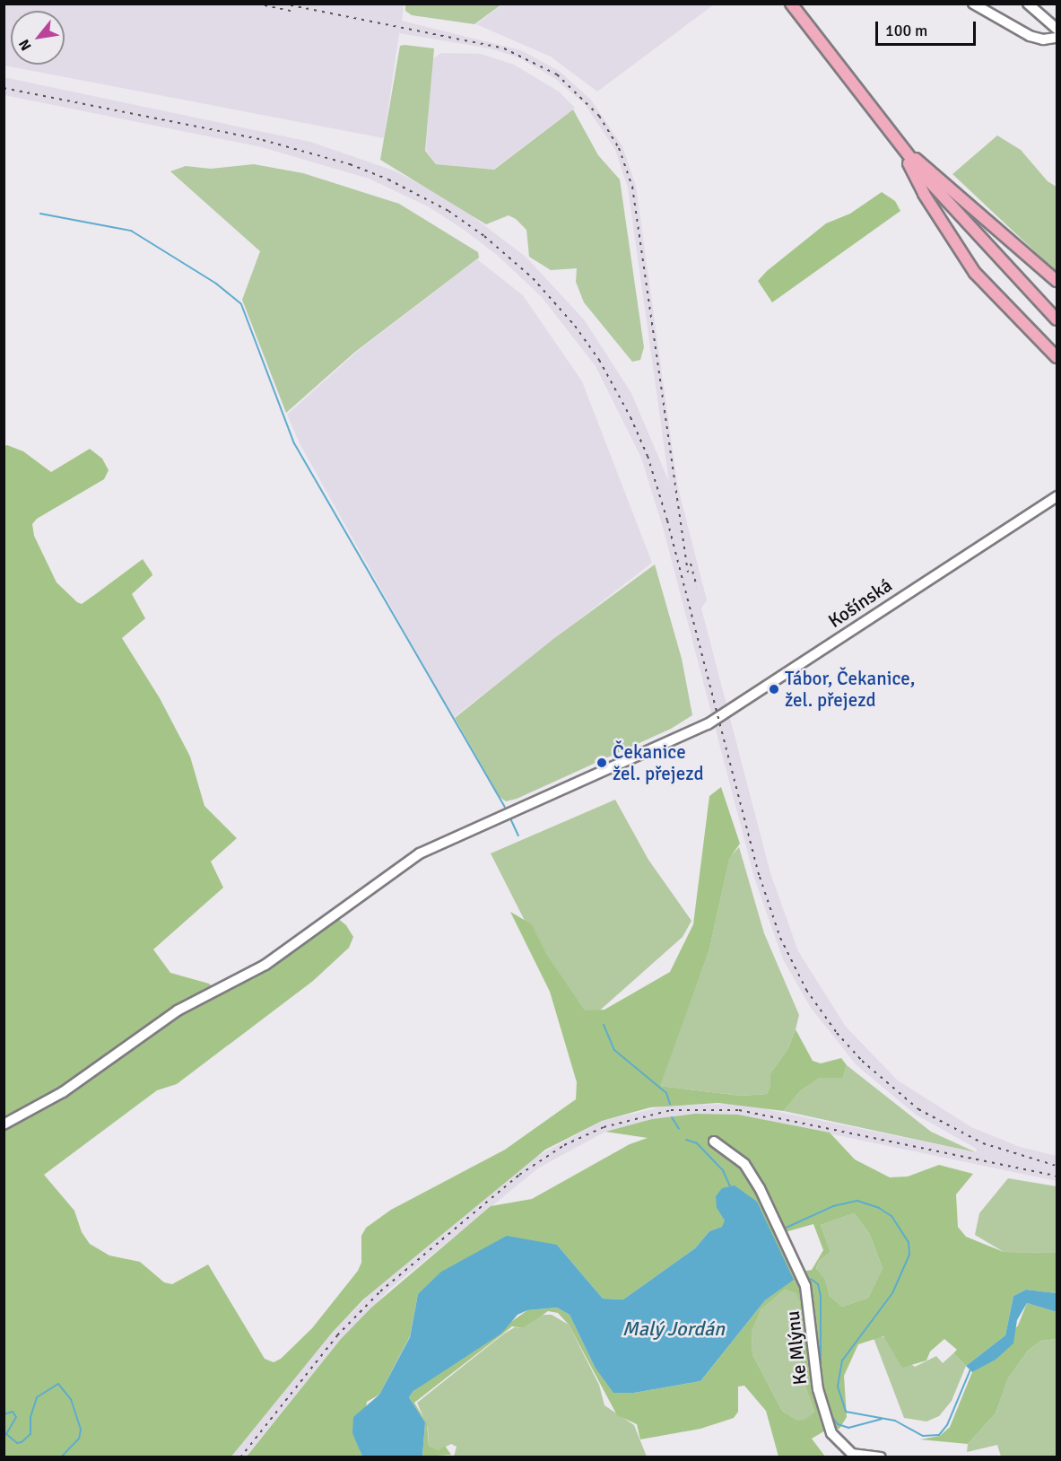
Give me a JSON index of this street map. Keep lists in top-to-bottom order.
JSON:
{
  "streets": {
    "street": ["Košínská", "Ke Mlýnu"]
  },
  "water": ["Malý Jordán"],
  "places": ["Tábor, Čekanice, žel. přejezd", "Čekanice žel. přejezd"],
  "scale_bar": "100 m",
  "north": "bottom left"
}
